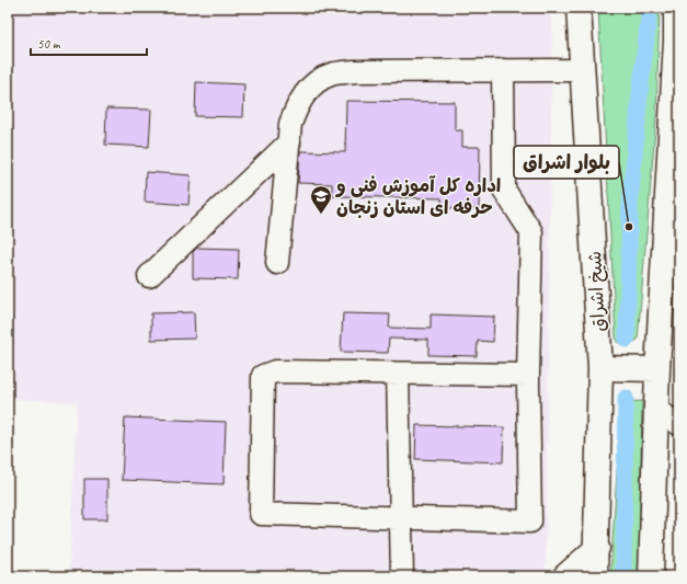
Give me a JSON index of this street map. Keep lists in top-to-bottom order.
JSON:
{
  "streets": {
    "main road": ["شیخ اشراق"]
  },
  "places": {
    "school or university": ["اداره کل آموزش فنی و حرفه ای استان زنجان"],
    "other": ["بلوار اشراق"]
  },
  "scale_bar": "50 m"
}
